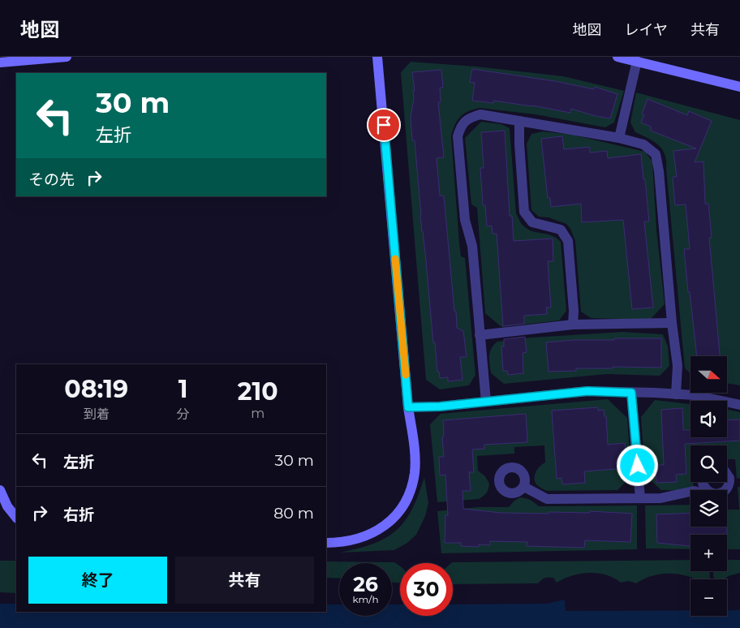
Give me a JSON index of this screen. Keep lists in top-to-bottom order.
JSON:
{
  "north": "right",
  "page": {
    "header": "地図",
    "nav": ["地図", "レイヤ", "共有"],
    "turn": ["30 m", "左折"],
    "then": "その先",
    "map_buttons": ["+", "−"],
    "eta": [
      "08:19",
      "到着",
      "1",
      "分",
      "210",
      "m"
    ],
    "list": [
      {
        "name": "左折",
        "value": "30 m"
      },
      {
        "name": "右折",
        "value": "80 m"
      }
    ],
    "buttons": ["終了", "共有"],
    "speed": "26 km/h",
    "limit": "30"
  }
}
